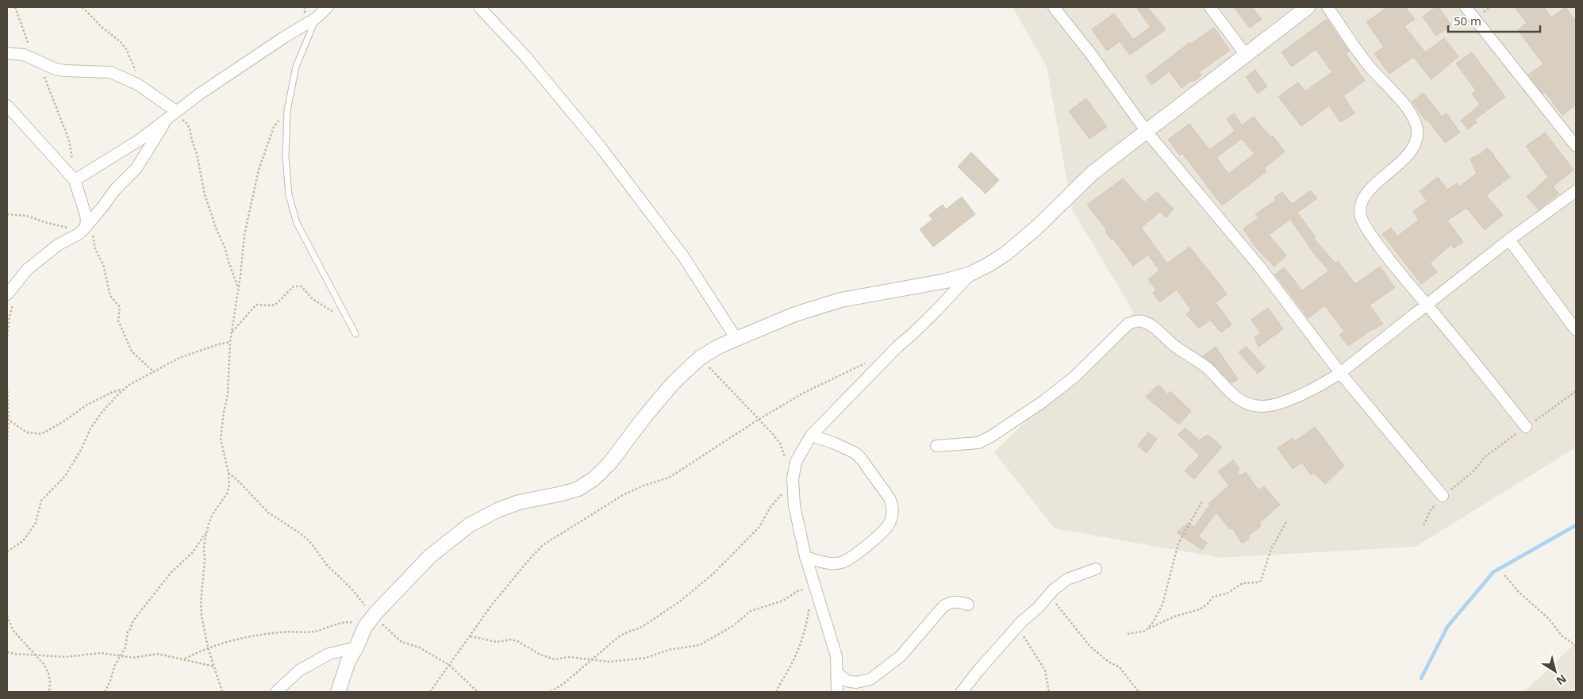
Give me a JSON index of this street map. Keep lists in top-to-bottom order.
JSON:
{
  "scale_bar": "50 m",
  "north": "bottom right"
}
